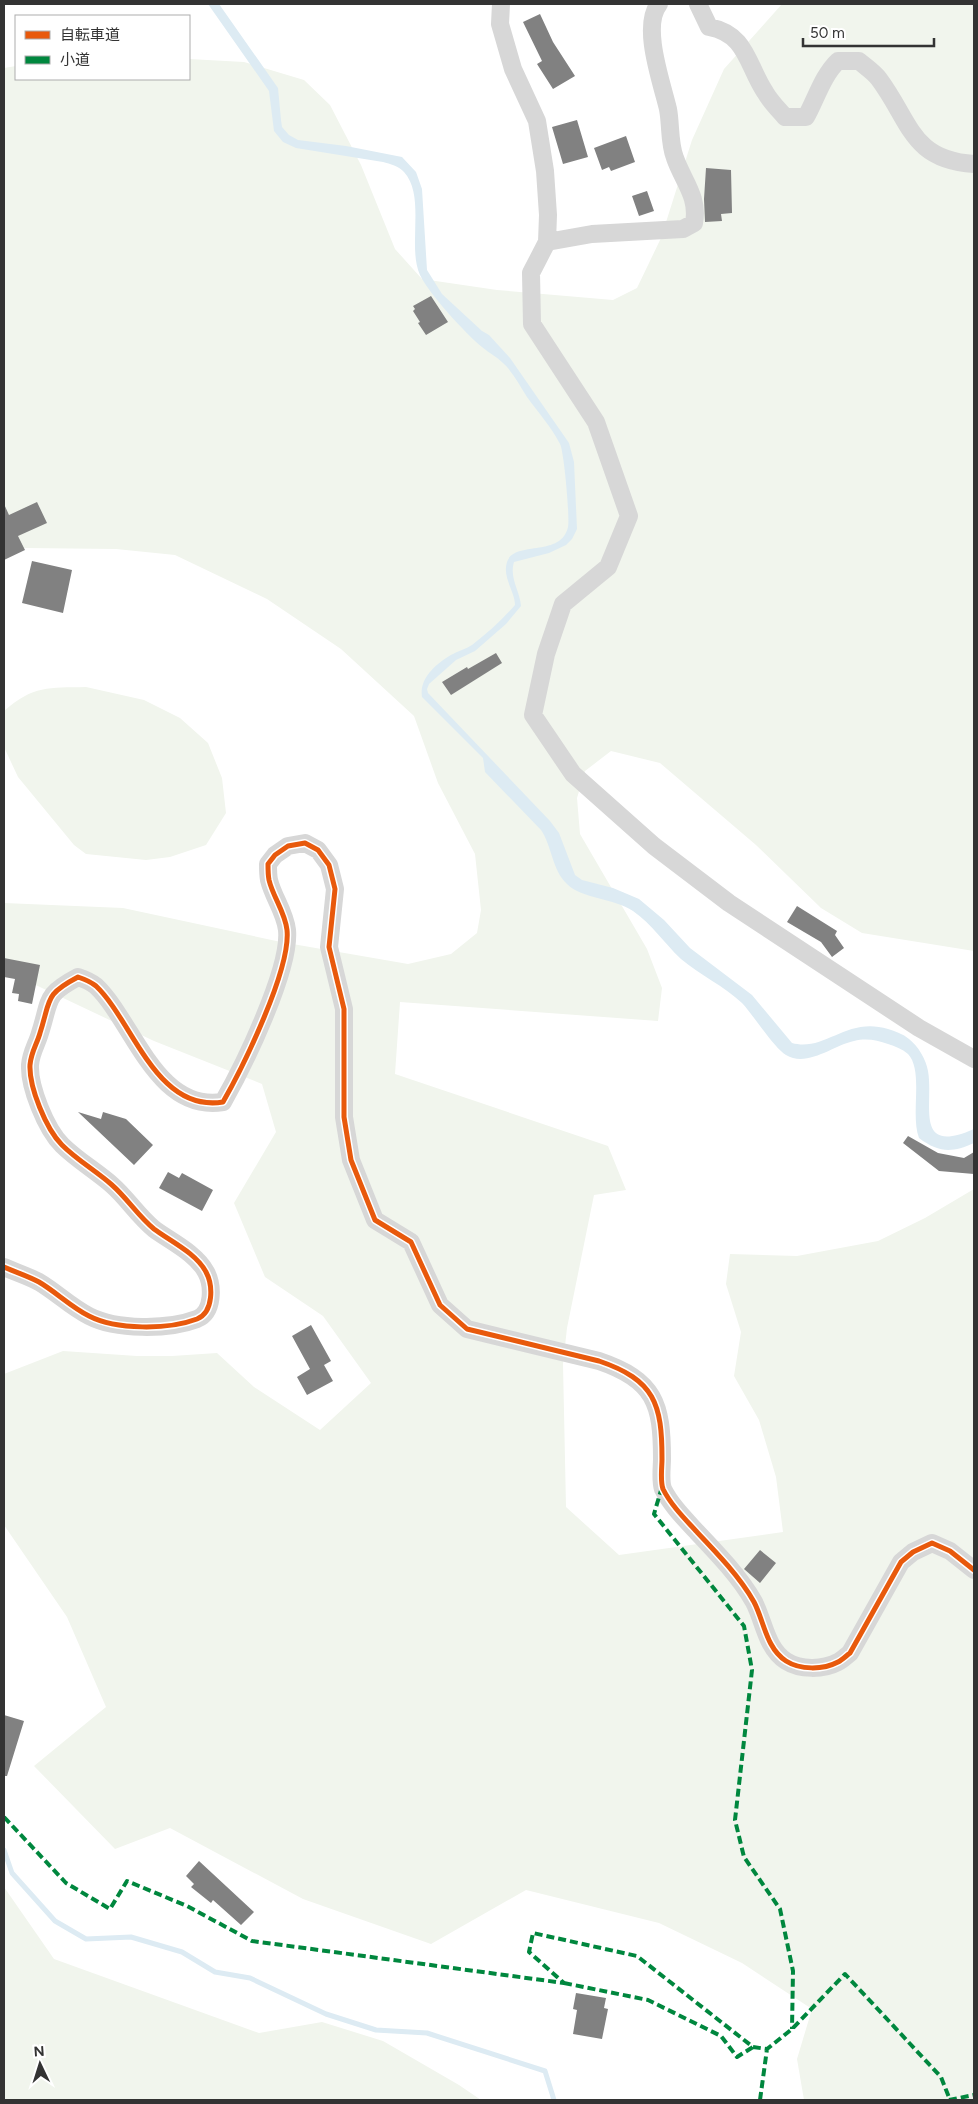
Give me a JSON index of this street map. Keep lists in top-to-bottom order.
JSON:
{
  "legend": ["自転車道", "小道"],
  "scale_bar": "50 m",
  "north": "top"
}
